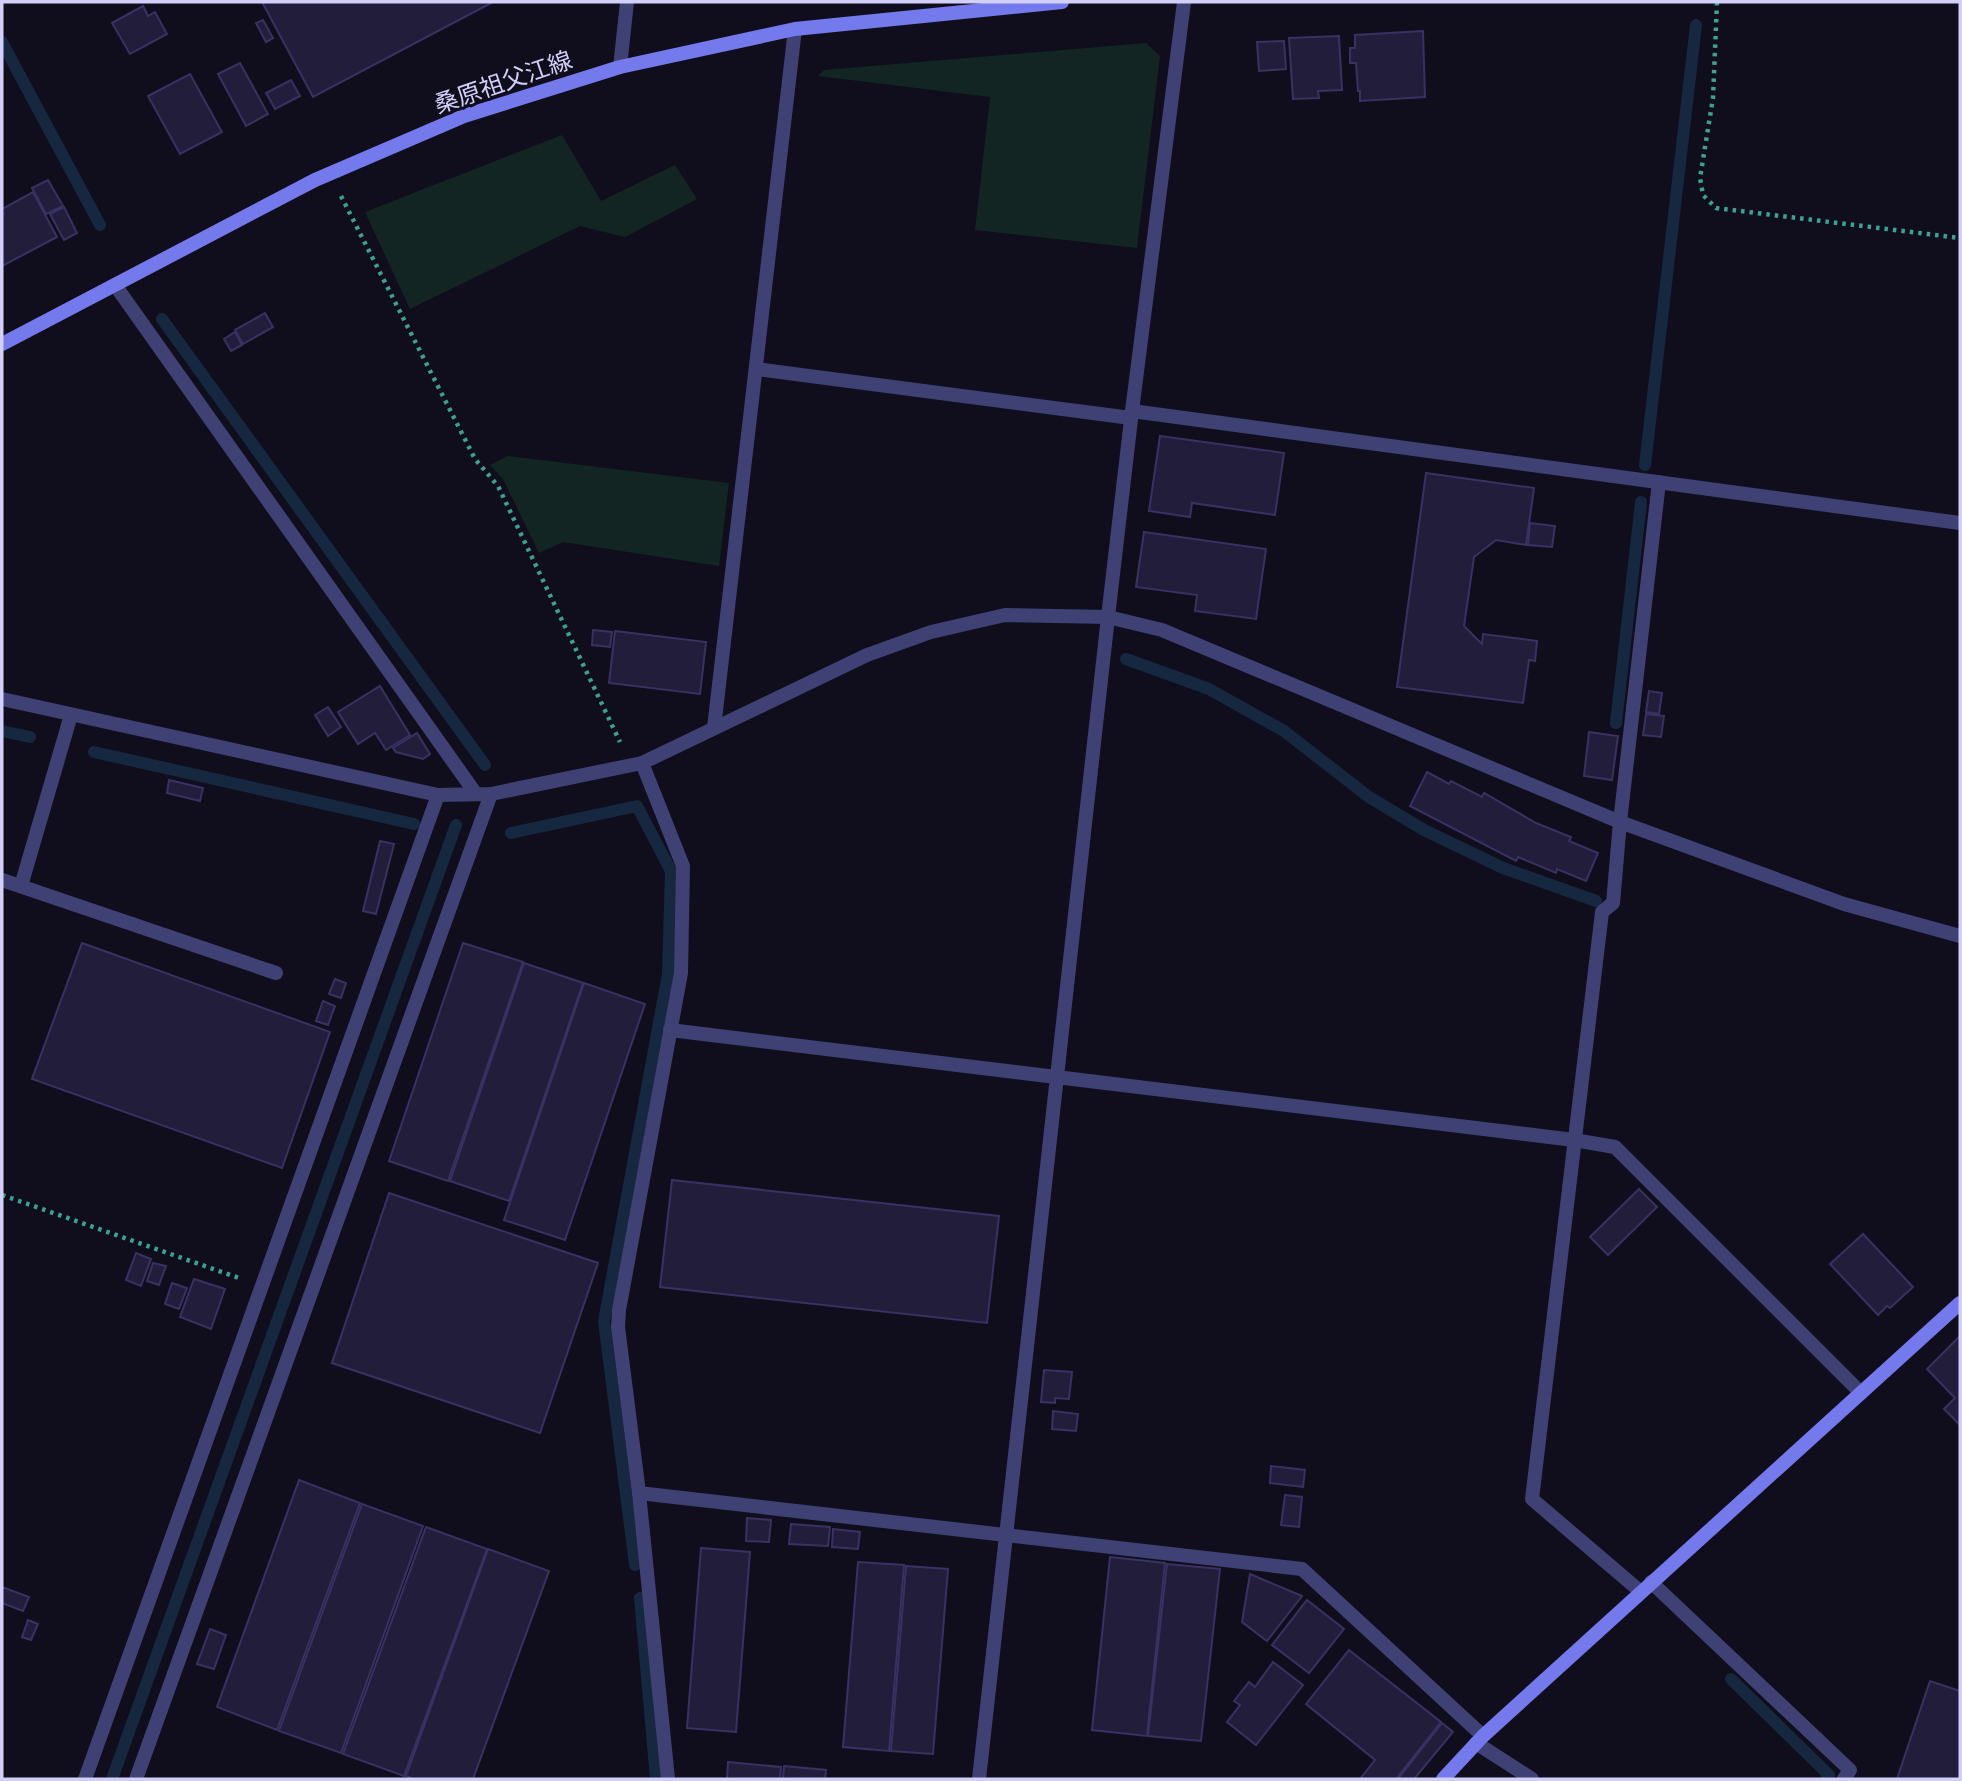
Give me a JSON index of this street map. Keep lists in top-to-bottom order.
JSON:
{
  "streets": {
    "main road": ["桑原祖父江線"]
  }
}
